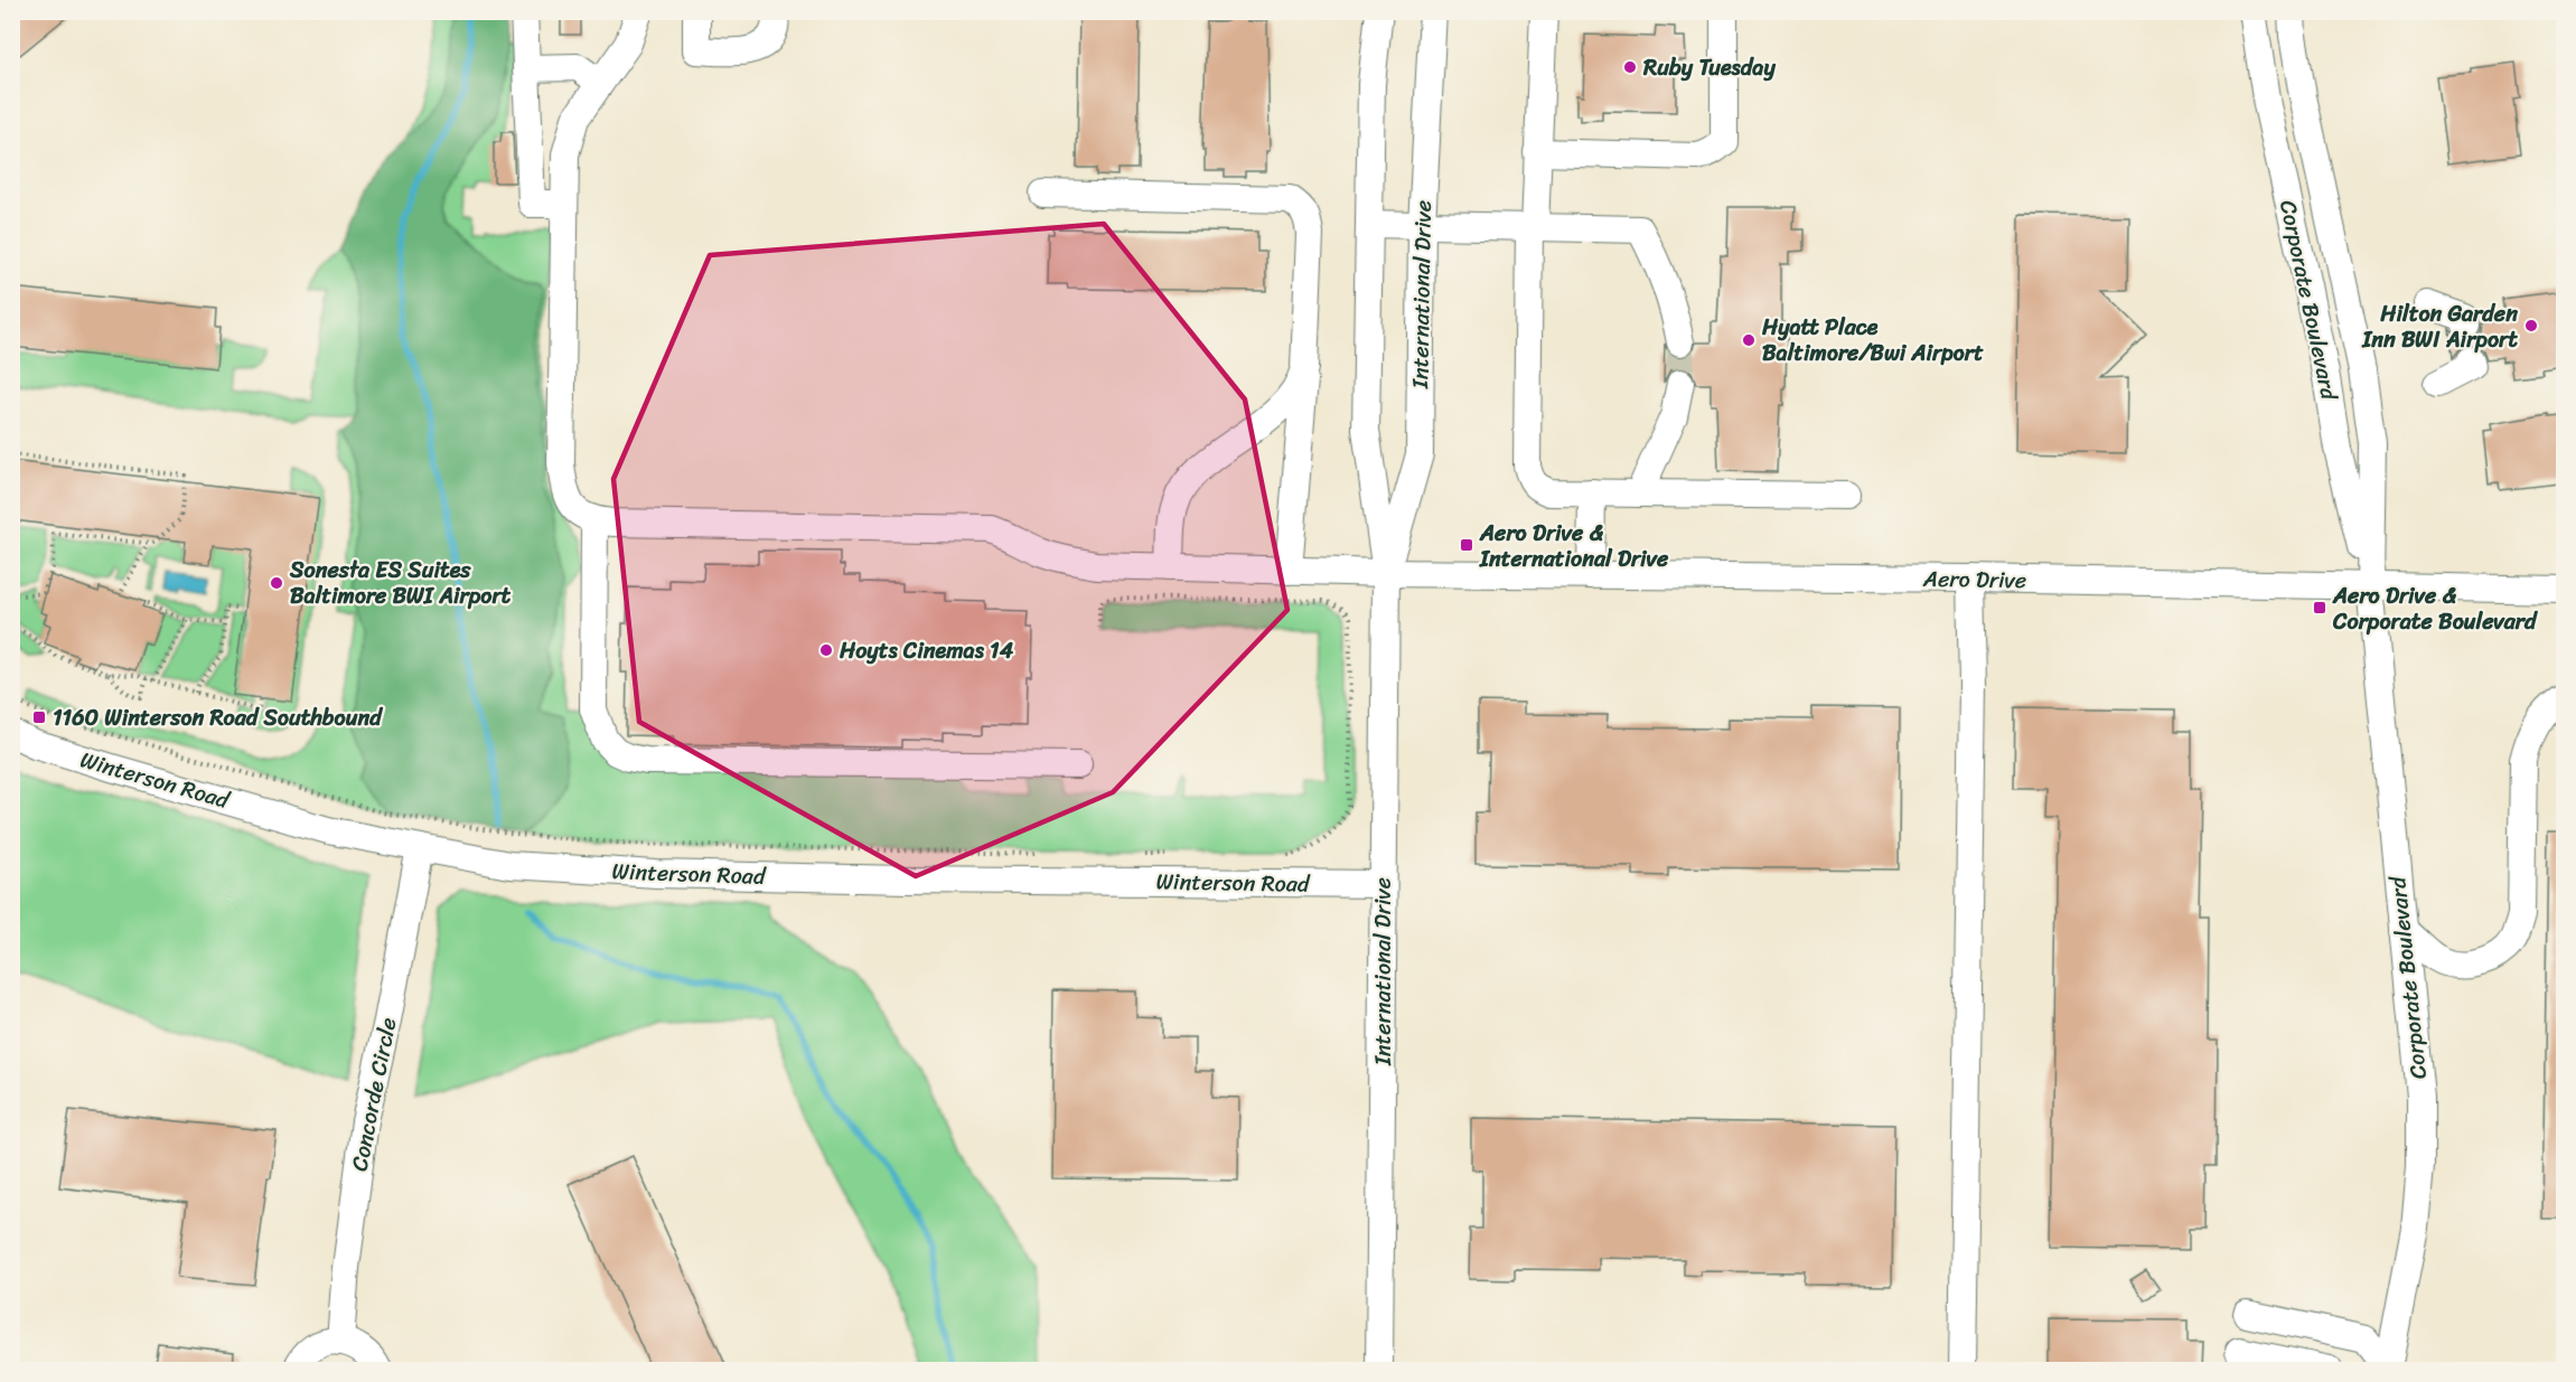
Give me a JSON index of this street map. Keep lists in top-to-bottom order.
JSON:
{
  "streets": {
    "street": [
      "International Drive",
      "Corporate Boulevard",
      "Aero Drive",
      "Winterson Road",
      "Concorde Circle"
    ]
  },
  "crossings": [
    ["International Drive", "Aero Drive"],
    ["International Drive", "Winterson Road"],
    ["Corporate Boulevard", "Aero Drive"],
    ["Winterson Road", "Concorde Circle"]
  ],
  "places": {
    "other": [
      "Ruby Tuesday",
      "Hilton Garden Inn BWI Airport",
      "Hyatt Place Baltimore/Bwi Airport",
      "Sonesta ES Suites Baltimore BWI Airport",
      "Hoyts Cinemas 14"
    ],
    "transit": ["Aero Drive & International Drive", "Aero Drive & Corporate Boulevard", "1160 Winterson Road Southbound"]
  }
}
